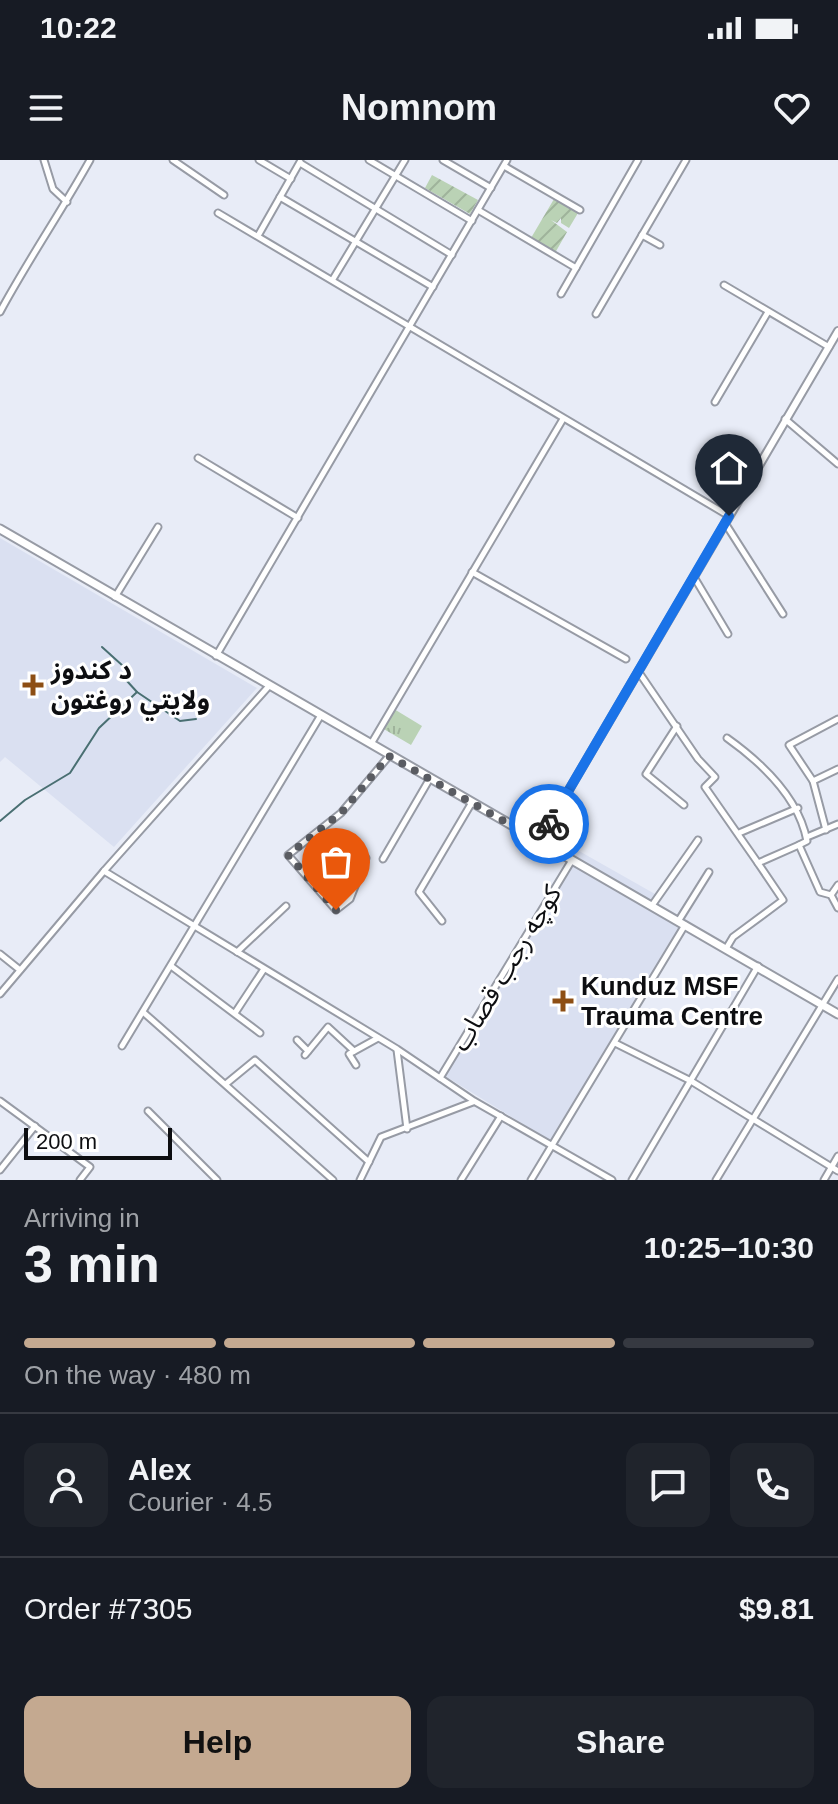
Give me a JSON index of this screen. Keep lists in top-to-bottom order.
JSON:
{
  "streets": {
    "street": ["کوچه رجب قصاب"]
  },
  "places": {
    "health": ["د کندوز ولایتي روغتون", "Kunduz MSF Trauma Centre"]
  },
  "scale_bar": "200 m",
  "page": {
    "status": "10:22",
    "header": "Nomnom",
    "scale": "200 m",
    "heading": ["3 min", "Arriving in", "10:25–10:30"],
    "panel": [
      "Alex",
      "Courier · 4.5",
      "Order #7305",
      "$9.81"
    ],
    "bar": "On the way · 480 m",
    "buttons": ["Help", "Share"]
  }
}
